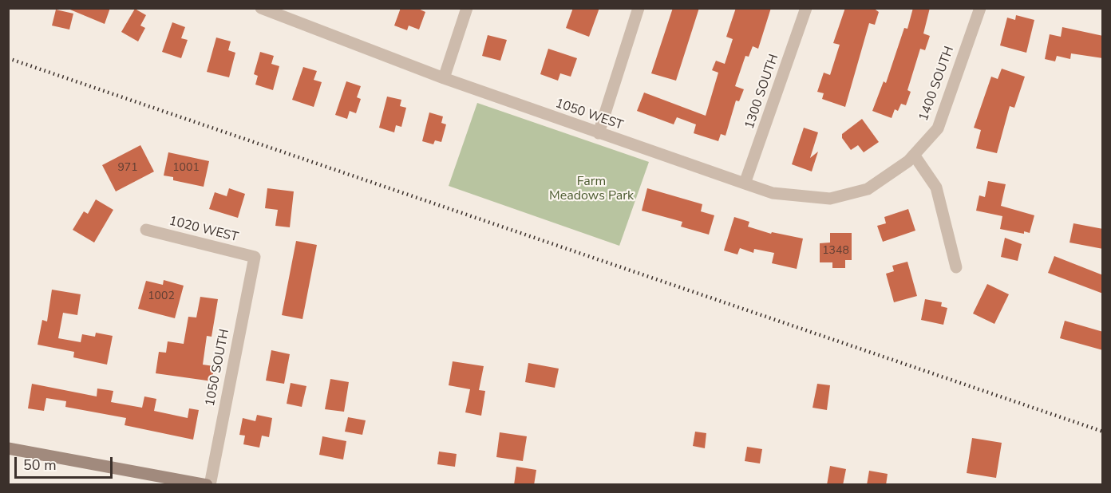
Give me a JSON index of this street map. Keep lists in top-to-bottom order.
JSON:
{
  "streets": {
    "street": [
      "1400 SOUTH",
      "1300 SOUTH",
      "1050 WEST",
      "1020 WEST",
      "1050 SOUTH"
    ]
  },
  "crossings": [
    ["1400 SOUTH", "1050 WEST"],
    ["1300 SOUTH", "1050 WEST"],
    ["1020 WEST", "1050 SOUTH"]
  ],
  "parks": ["Farm Meadows Park"],
  "house_numbers": [
    "971",
    "1001",
    "1348",
    "1002"
  ],
  "scale_bar": "50 m"
}
